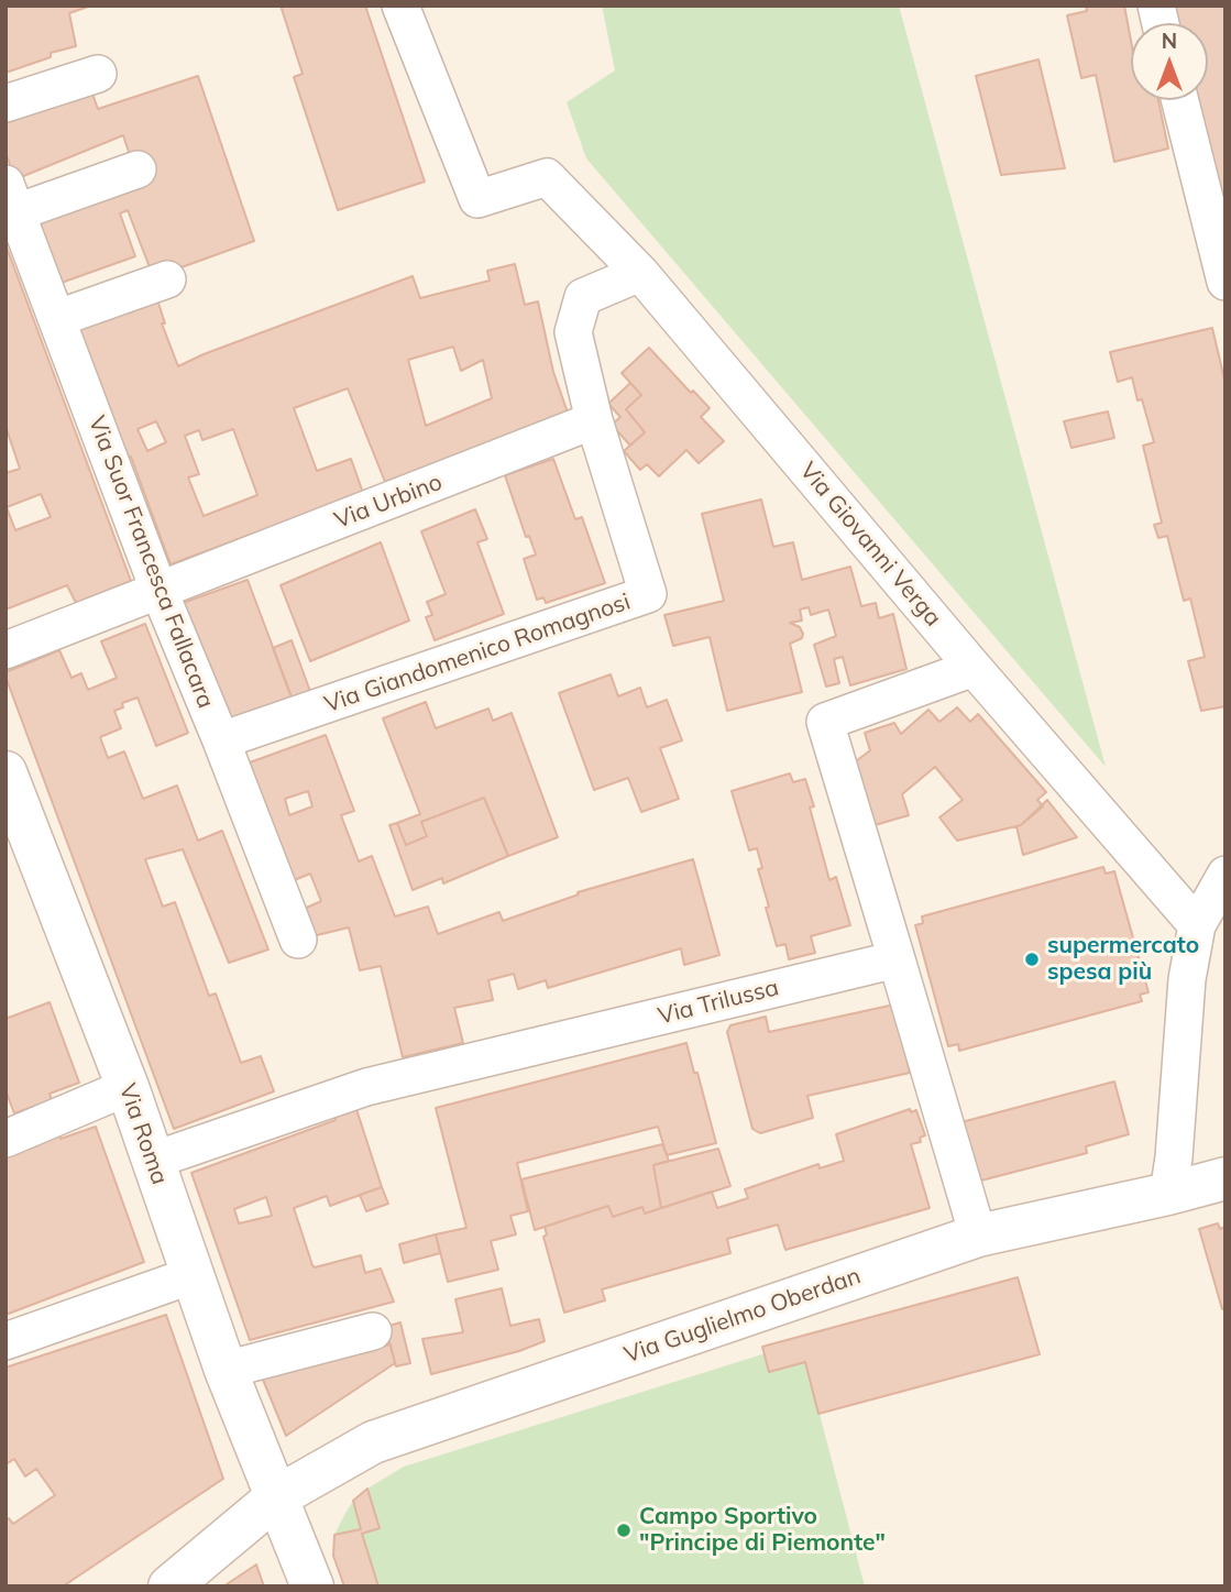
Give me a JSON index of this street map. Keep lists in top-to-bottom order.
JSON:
{
  "streets": {
    "street": [
      "Via Urbino",
      "Via Giovanni Verga",
      "Via Suor Francesca Fallacara",
      "Via Giandomenico Romagnosi",
      "Via Trilussa",
      "Via Roma",
      "Via Guglielmo Oberdan"
    ]
  },
  "crossings": [
    ["Via Urbino", "Via Suor Francesca Fallacara"],
    ["Via Urbino", "Via Giandomenico Romagnosi"],
    ["Via Suor Francesca Fallacara", "Via Giandomenico Romagnosi"],
    ["Via Trilussa", "Via Roma"],
    ["Via Roma", "Via Guglielmo Oberdan"]
  ],
  "places": ["supermercato spesa più", "Campo Sportivo \"Principe di Piemonte\""],
  "north": "top"
}
